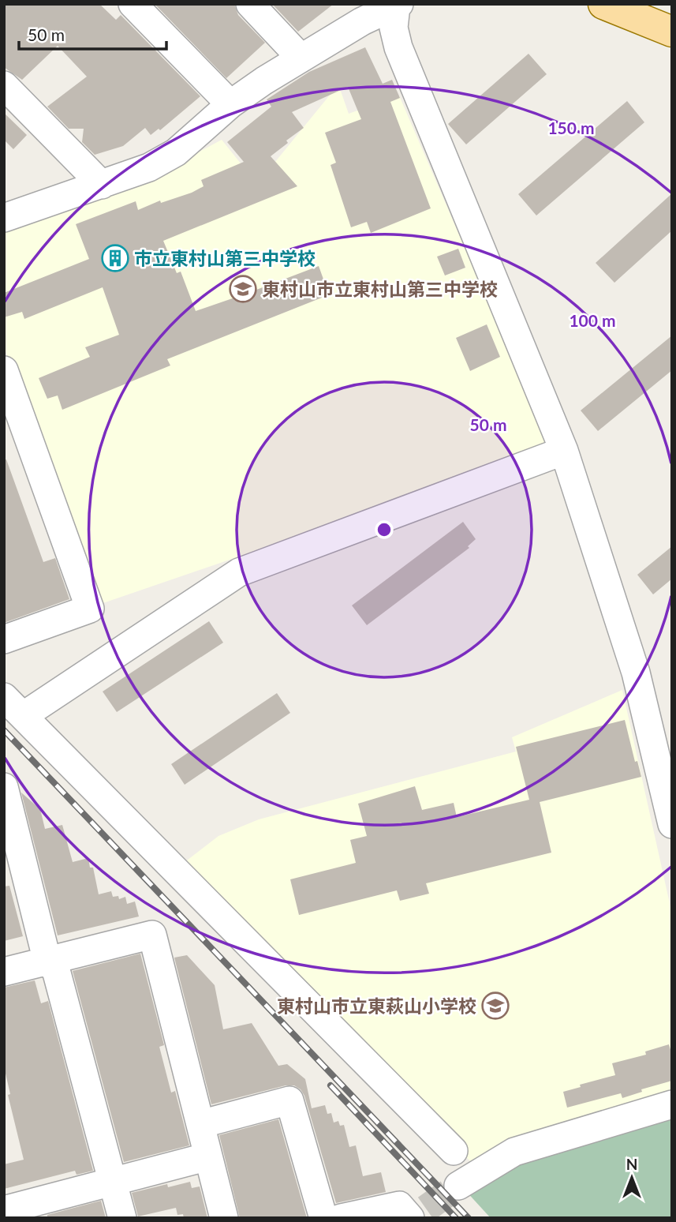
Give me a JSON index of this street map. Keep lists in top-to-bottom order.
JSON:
{
  "places": {
    "building": ["市立東村山第三中学校"],
    "school or university": ["東村山市立東村山第三中学校", "東村山市立東萩山小学校"]
  },
  "scale_bar": "50 m",
  "north": "top",
  "rings": ["150 m", "100 m", "50 m"]
}
